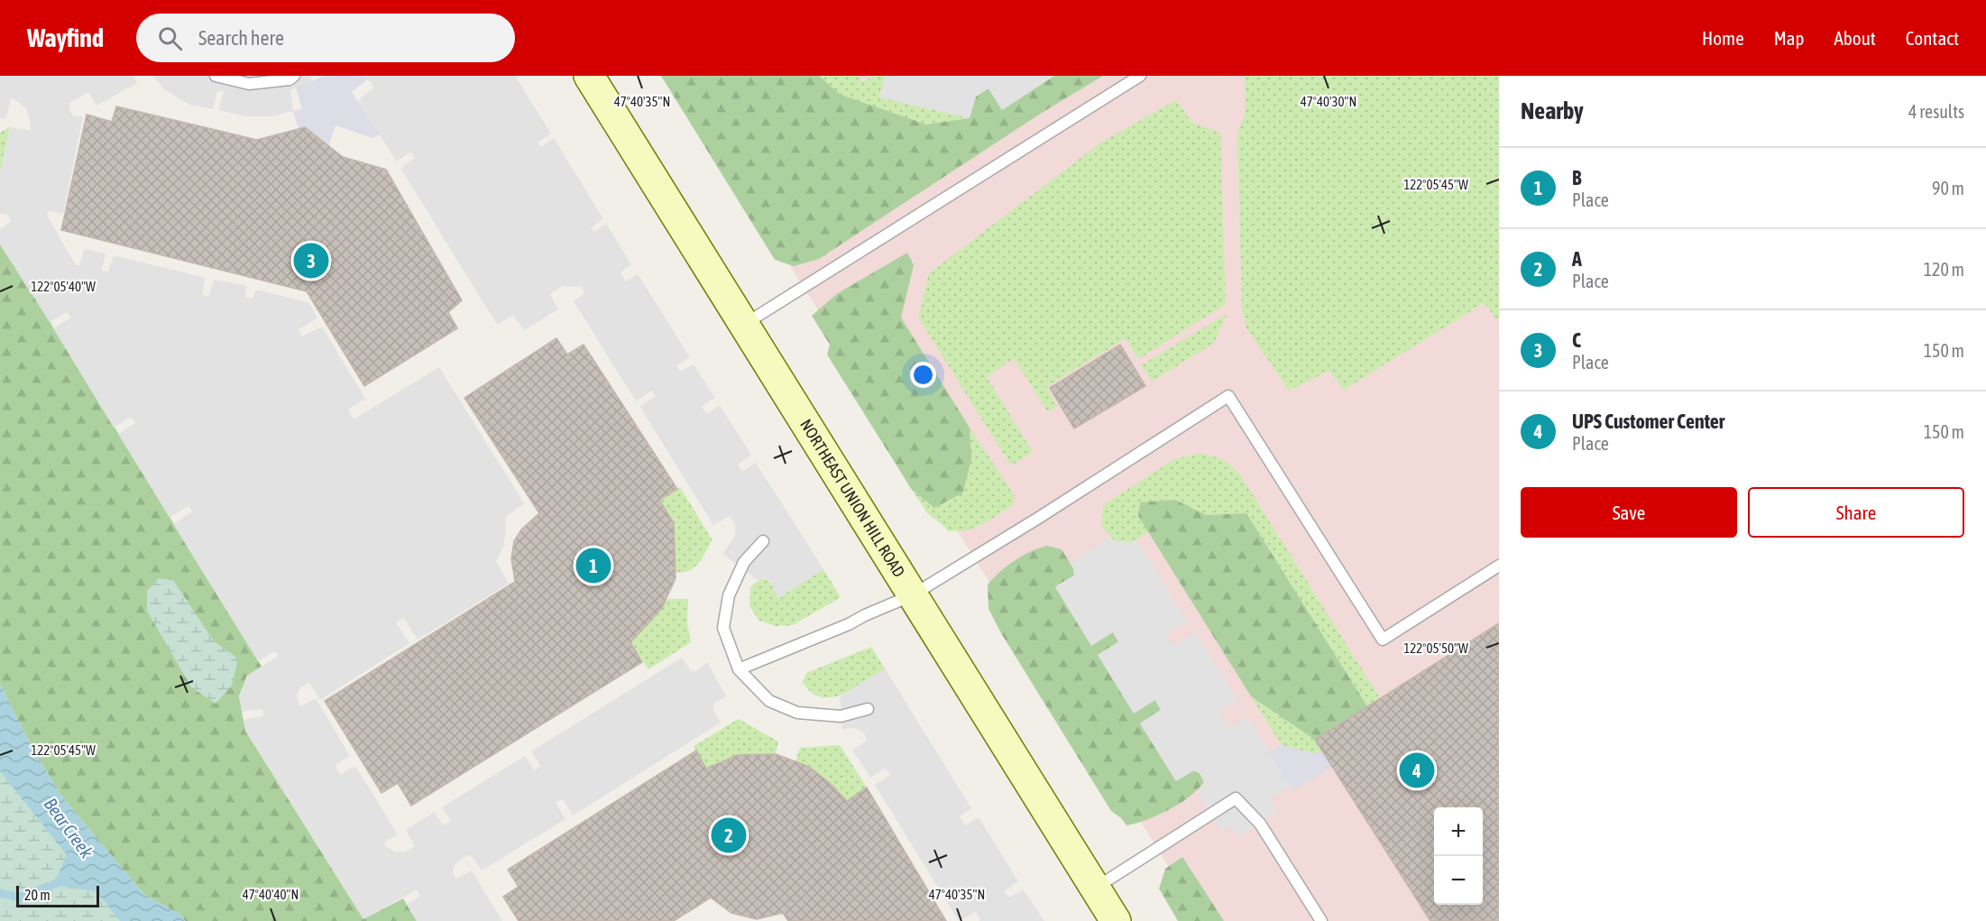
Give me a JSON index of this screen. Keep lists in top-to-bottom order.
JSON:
{
  "streets": {
    "main road": ["NORTHEAST UNION HILL ROAD"]
  },
  "water": ["Bear Creek"],
  "scale_bar": "20 m",
  "page": {
    "header": "Wayfind",
    "search": "Search here",
    "nav": [
      "Home",
      "Map",
      "About",
      "Contact"
    ],
    "heading": ["Nearby", "4 results"],
    "list": [
      {
        "mark": "1",
        "name": "B",
        "note": "Place",
        "value": "90 m"
      },
      {
        "mark": "2",
        "name": "A",
        "note": "Place",
        "value": "120 m"
      },
      {
        "mark": "3",
        "name": "C",
        "note": "Place",
        "value": "150 m"
      },
      {
        "mark": "4",
        "name": "UPS Customer Center",
        "note": "Place",
        "value": "150 m"
      }
    ],
    "pins": [
      "3",
      "1",
      "4",
      "2"
    ],
    "buttons": ["Save", "Share"],
    "map_buttons": ["+", "−"],
    "scale": "20 m"
  },
  "coordinates": [
    "47°40'35\"N",
    "47°40'30\"N",
    "122°05'45\"W",
    "122°05'40\"W",
    "122°05'50\"W",
    "47°40'40\"N"
  ]
}
